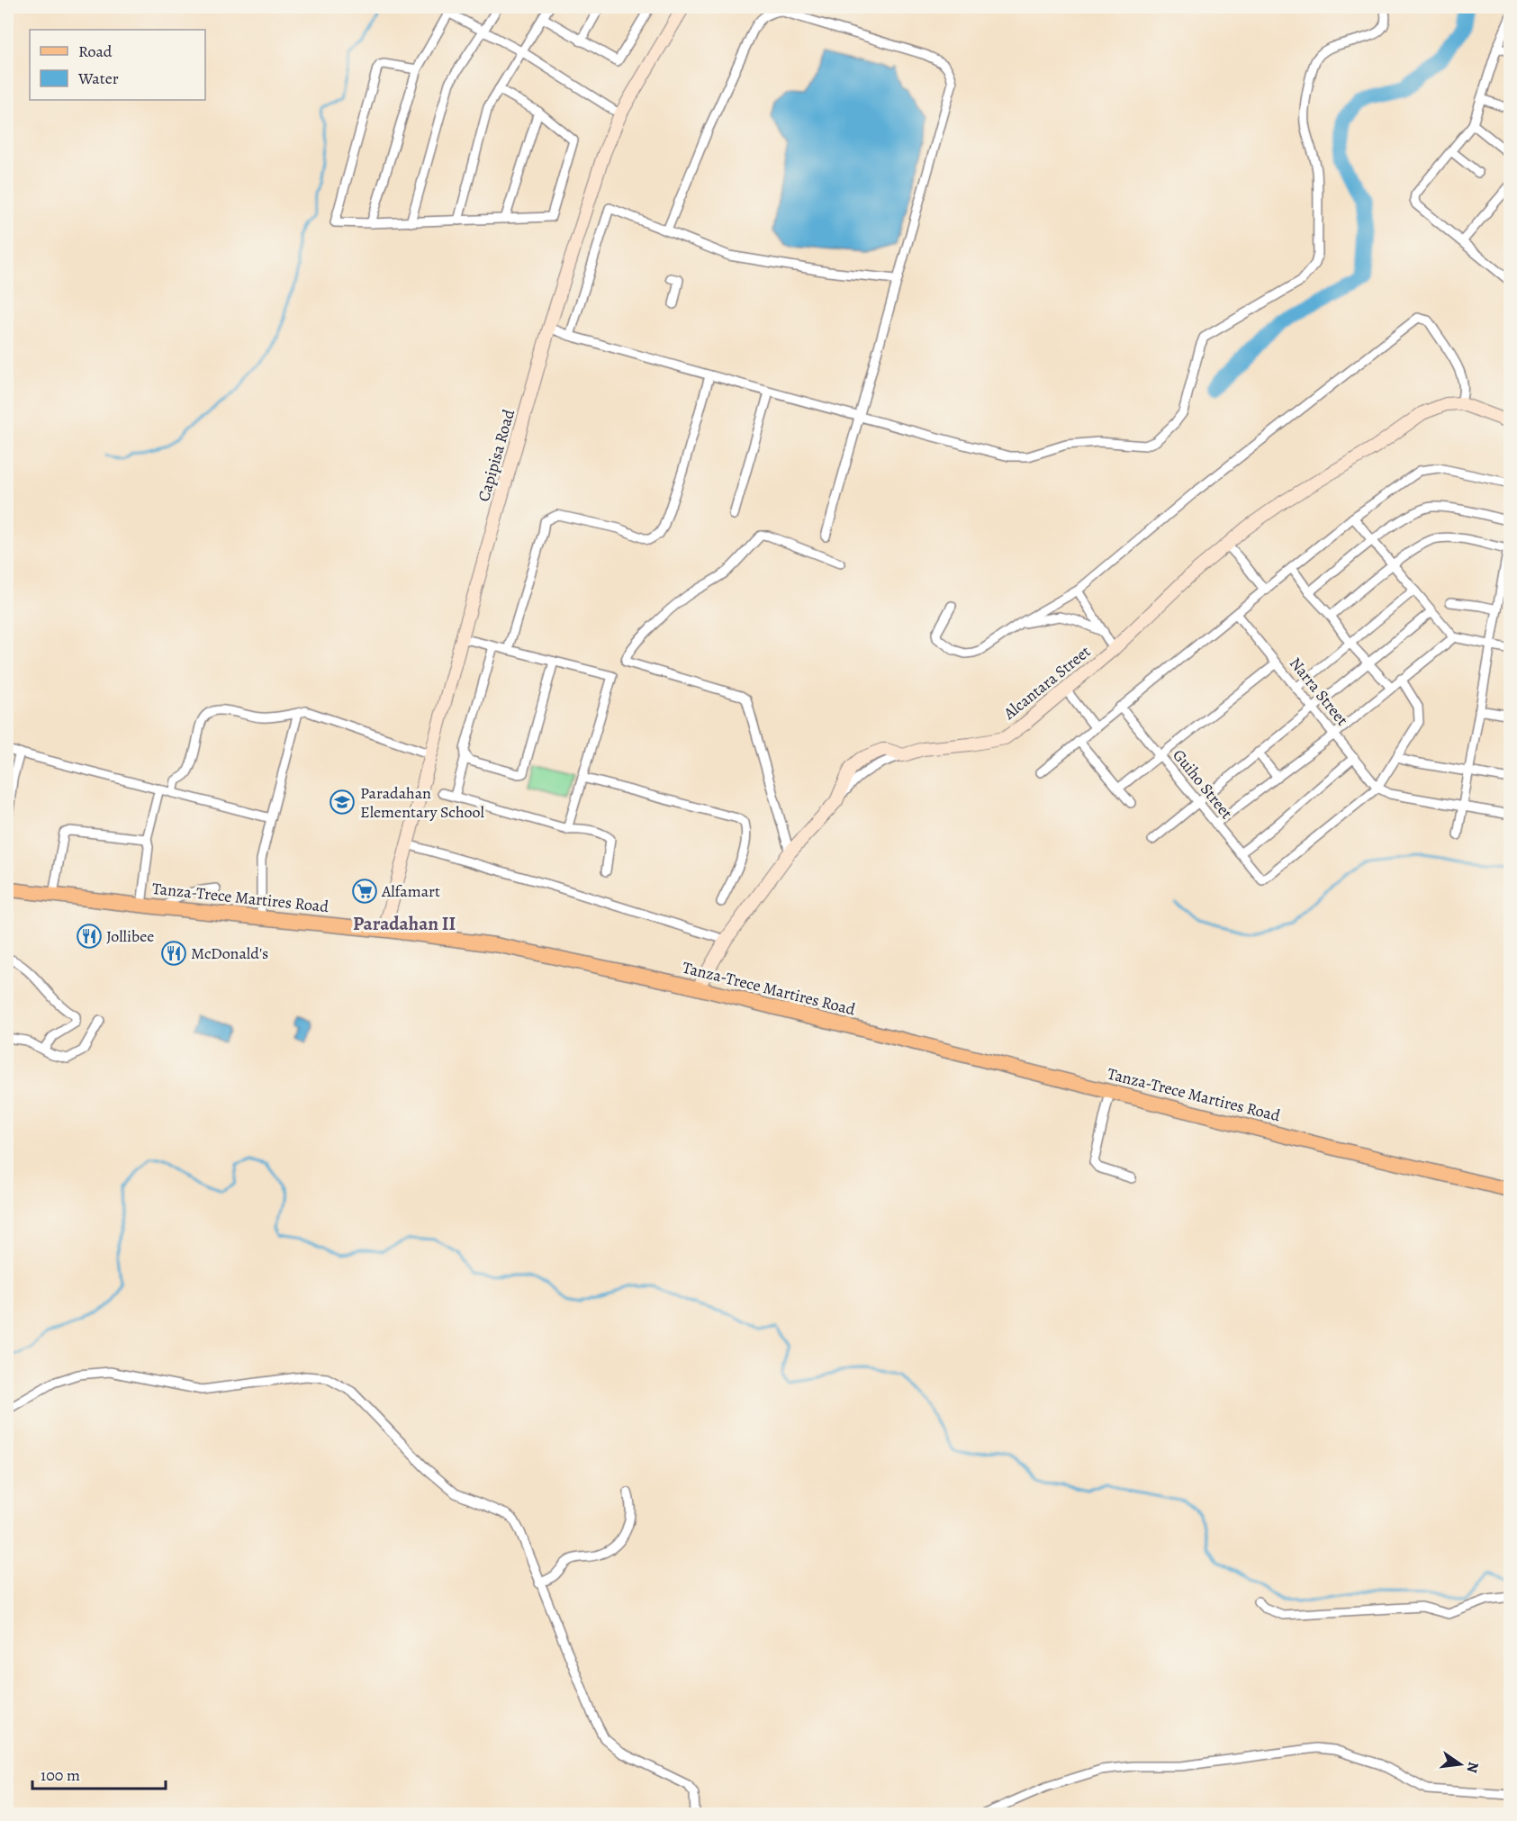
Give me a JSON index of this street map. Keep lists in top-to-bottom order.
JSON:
{
  "streets": {
    "main road": ["Tanza-Trece Martires Road"],
    "street": [
      "Capipisa Road",
      "Alcantara Street",
      "Narra Street",
      "Guiho Street"
    ]
  },
  "crossings": [
    ["Capipisa Road", "Tanza-Trece Martires Road"],
    ["Alcantara Street", "Tanza-Trece Martires Road"],
    ["Narra Street", "Guiho Street"]
  ],
  "districts": ["Paradahan II"],
  "places": {
    "school or university": ["Paradahan Elementary School"],
    "supermarket": ["Alfamart"],
    "restaurant": ["Jollibee", "McDonald's"]
  },
  "legend": ["Road", "Water"],
  "scale_bar": "100 m",
  "north": "right"
}
